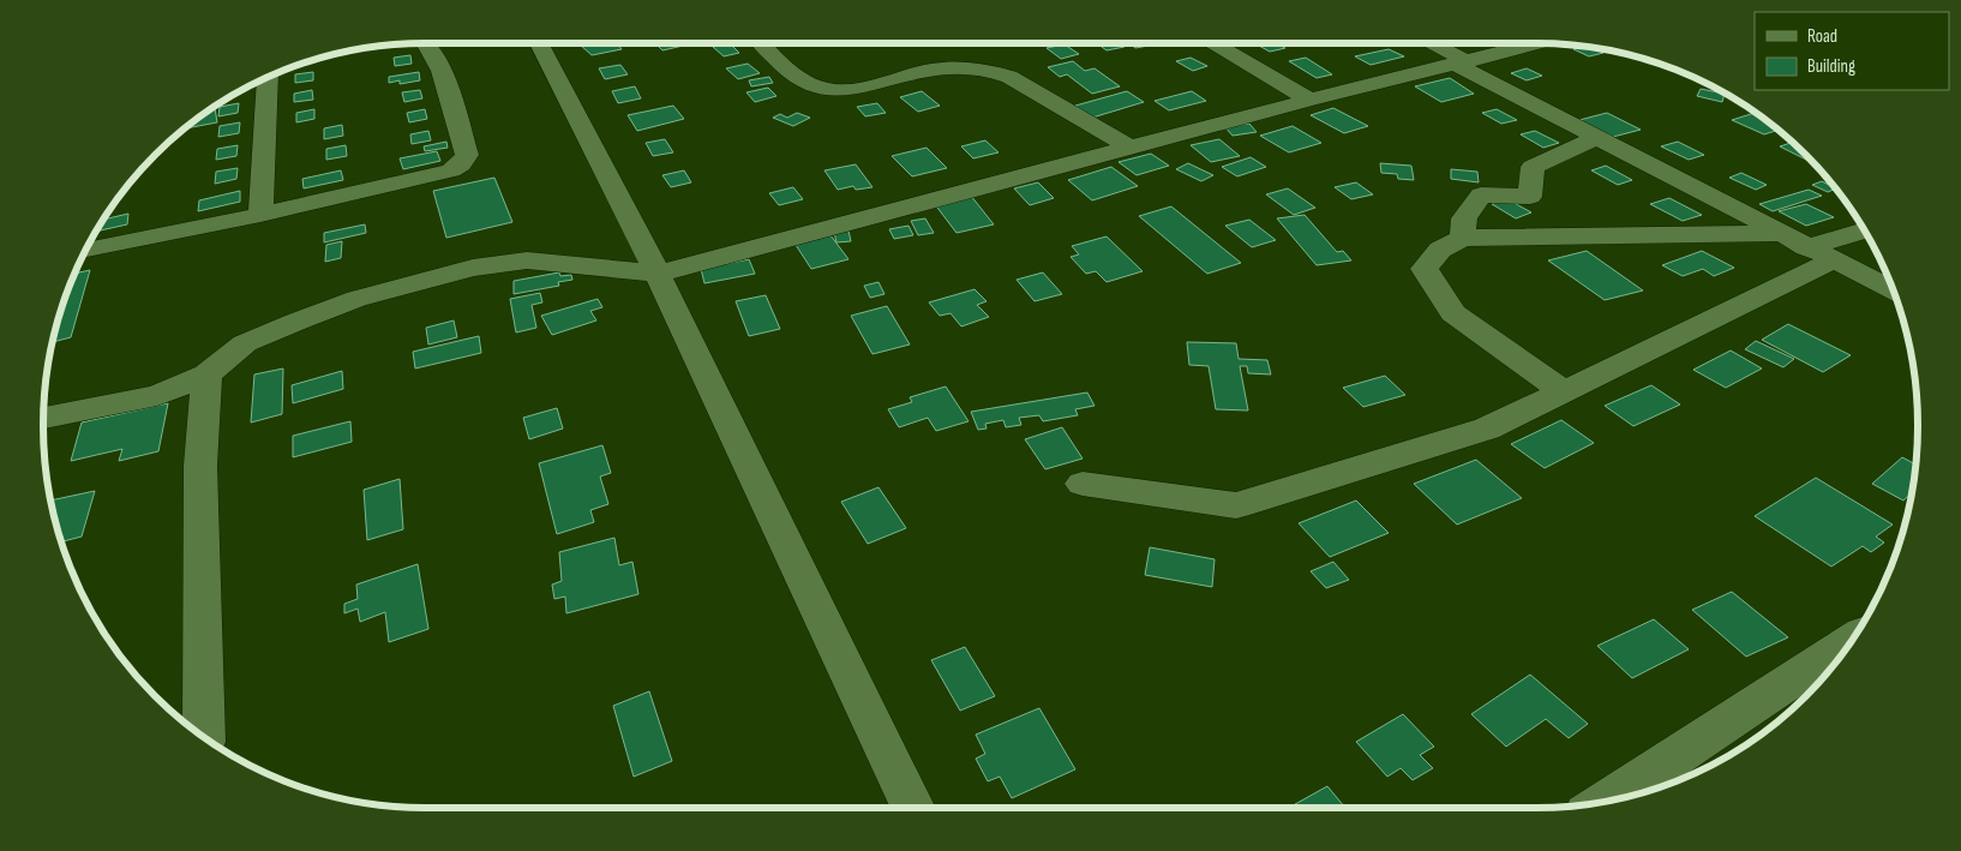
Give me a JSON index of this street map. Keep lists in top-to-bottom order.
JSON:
{
  "legend": ["Road", "Building"]
}
